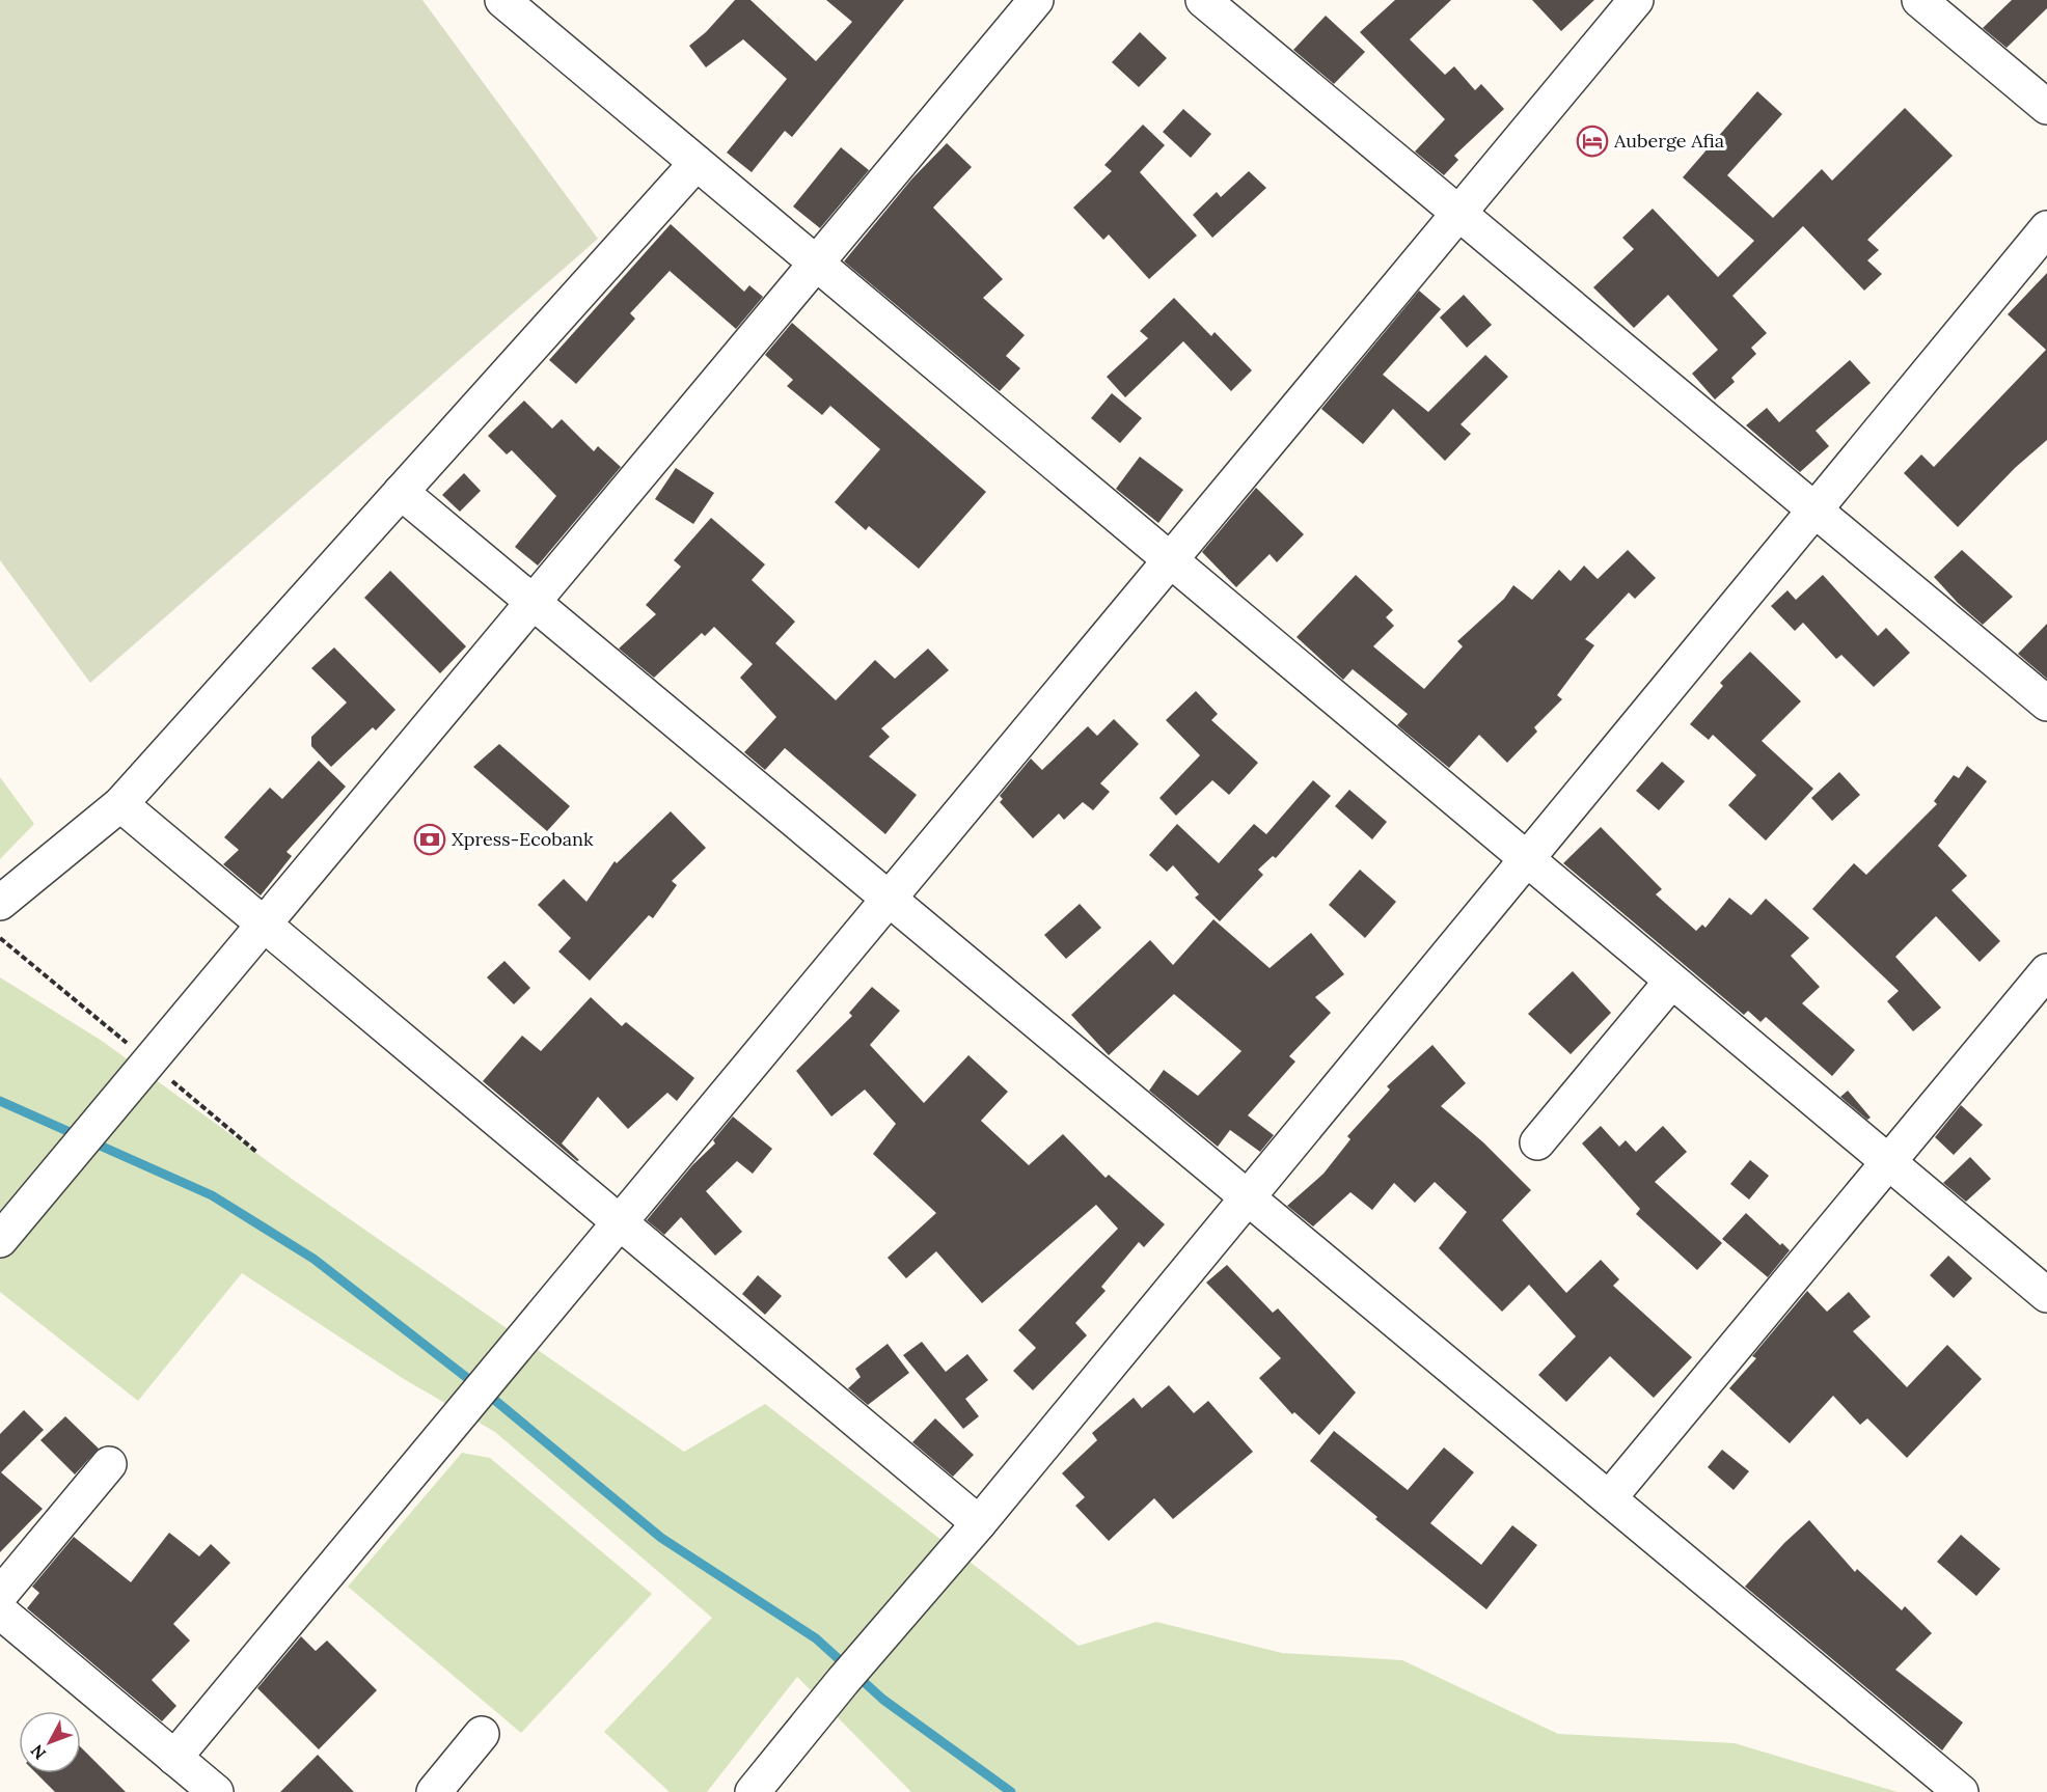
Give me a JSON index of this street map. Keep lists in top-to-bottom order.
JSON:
{
  "places": {
    "hotel": ["Auberge Afia"],
    "bank": ["Xpress-Ecobank"]
  },
  "north": "bottom left"
}
